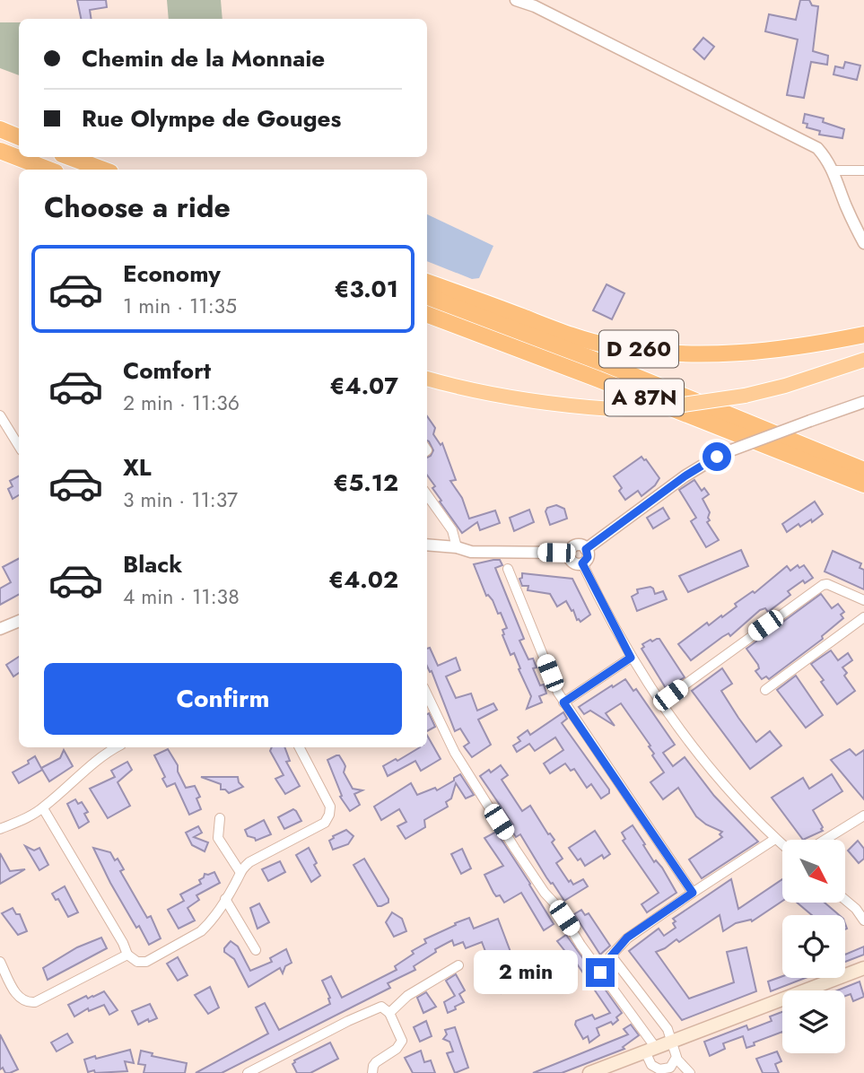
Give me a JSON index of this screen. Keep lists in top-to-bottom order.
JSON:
{
  "streets": {
    "highway": ["D 260", "A 87N"]
  },
  "north": "bottom right",
  "page": {
    "banner": ["Chemin de la Monnaie", "Rue Olympe de Gouges"],
    "heading": "Choose a ride",
    "list": [
      {
        "name": "Economy",
        "note": "1 min · 11:35",
        "value": "€3.01"
      },
      {
        "name": "Comfort",
        "note": "2 min · 11:36",
        "value": "€4.07"
      },
      {
        "name": "XL",
        "note": "3 min · 11:37",
        "value": "€5.12"
      },
      {
        "name": "Black",
        "note": "4 min · 11:38",
        "value": "€4.02"
      }
    ],
    "buttons": "Confirm",
    "bubble": "2 min"
  }
}
